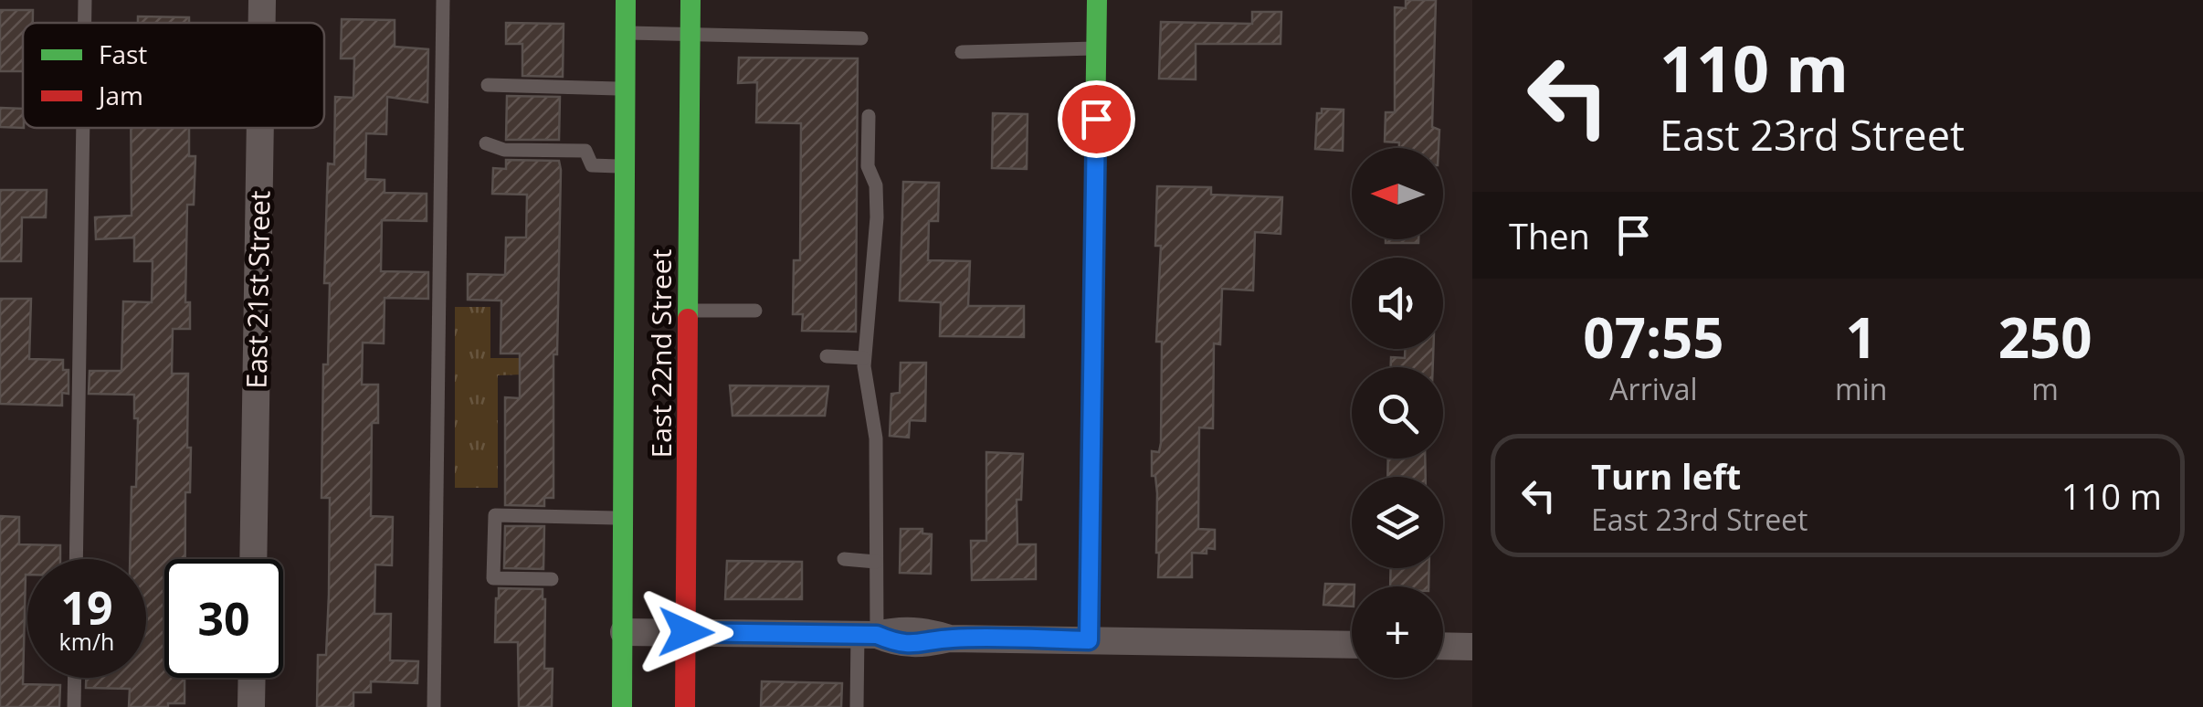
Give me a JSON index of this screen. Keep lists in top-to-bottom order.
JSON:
{
  "streets": {
    "main road": ["East 22nd Street"],
    "street": ["East 21st Street"]
  },
  "legend": ["Fast", "Jam"],
  "north": "left",
  "page": {
    "turn": ["110 m", "East 23rd Street"],
    "map_buttons": "+",
    "then": "Then",
    "eta": [
      "07:55",
      "Arrival",
      "1",
      "min",
      "250",
      "m"
    ],
    "list": [
      {
        "name": "Turn left",
        "note": "East 23rd Street",
        "value": "110 m"
      }
    ],
    "speed": "19 km/h",
    "limit": "30"
  }
}
